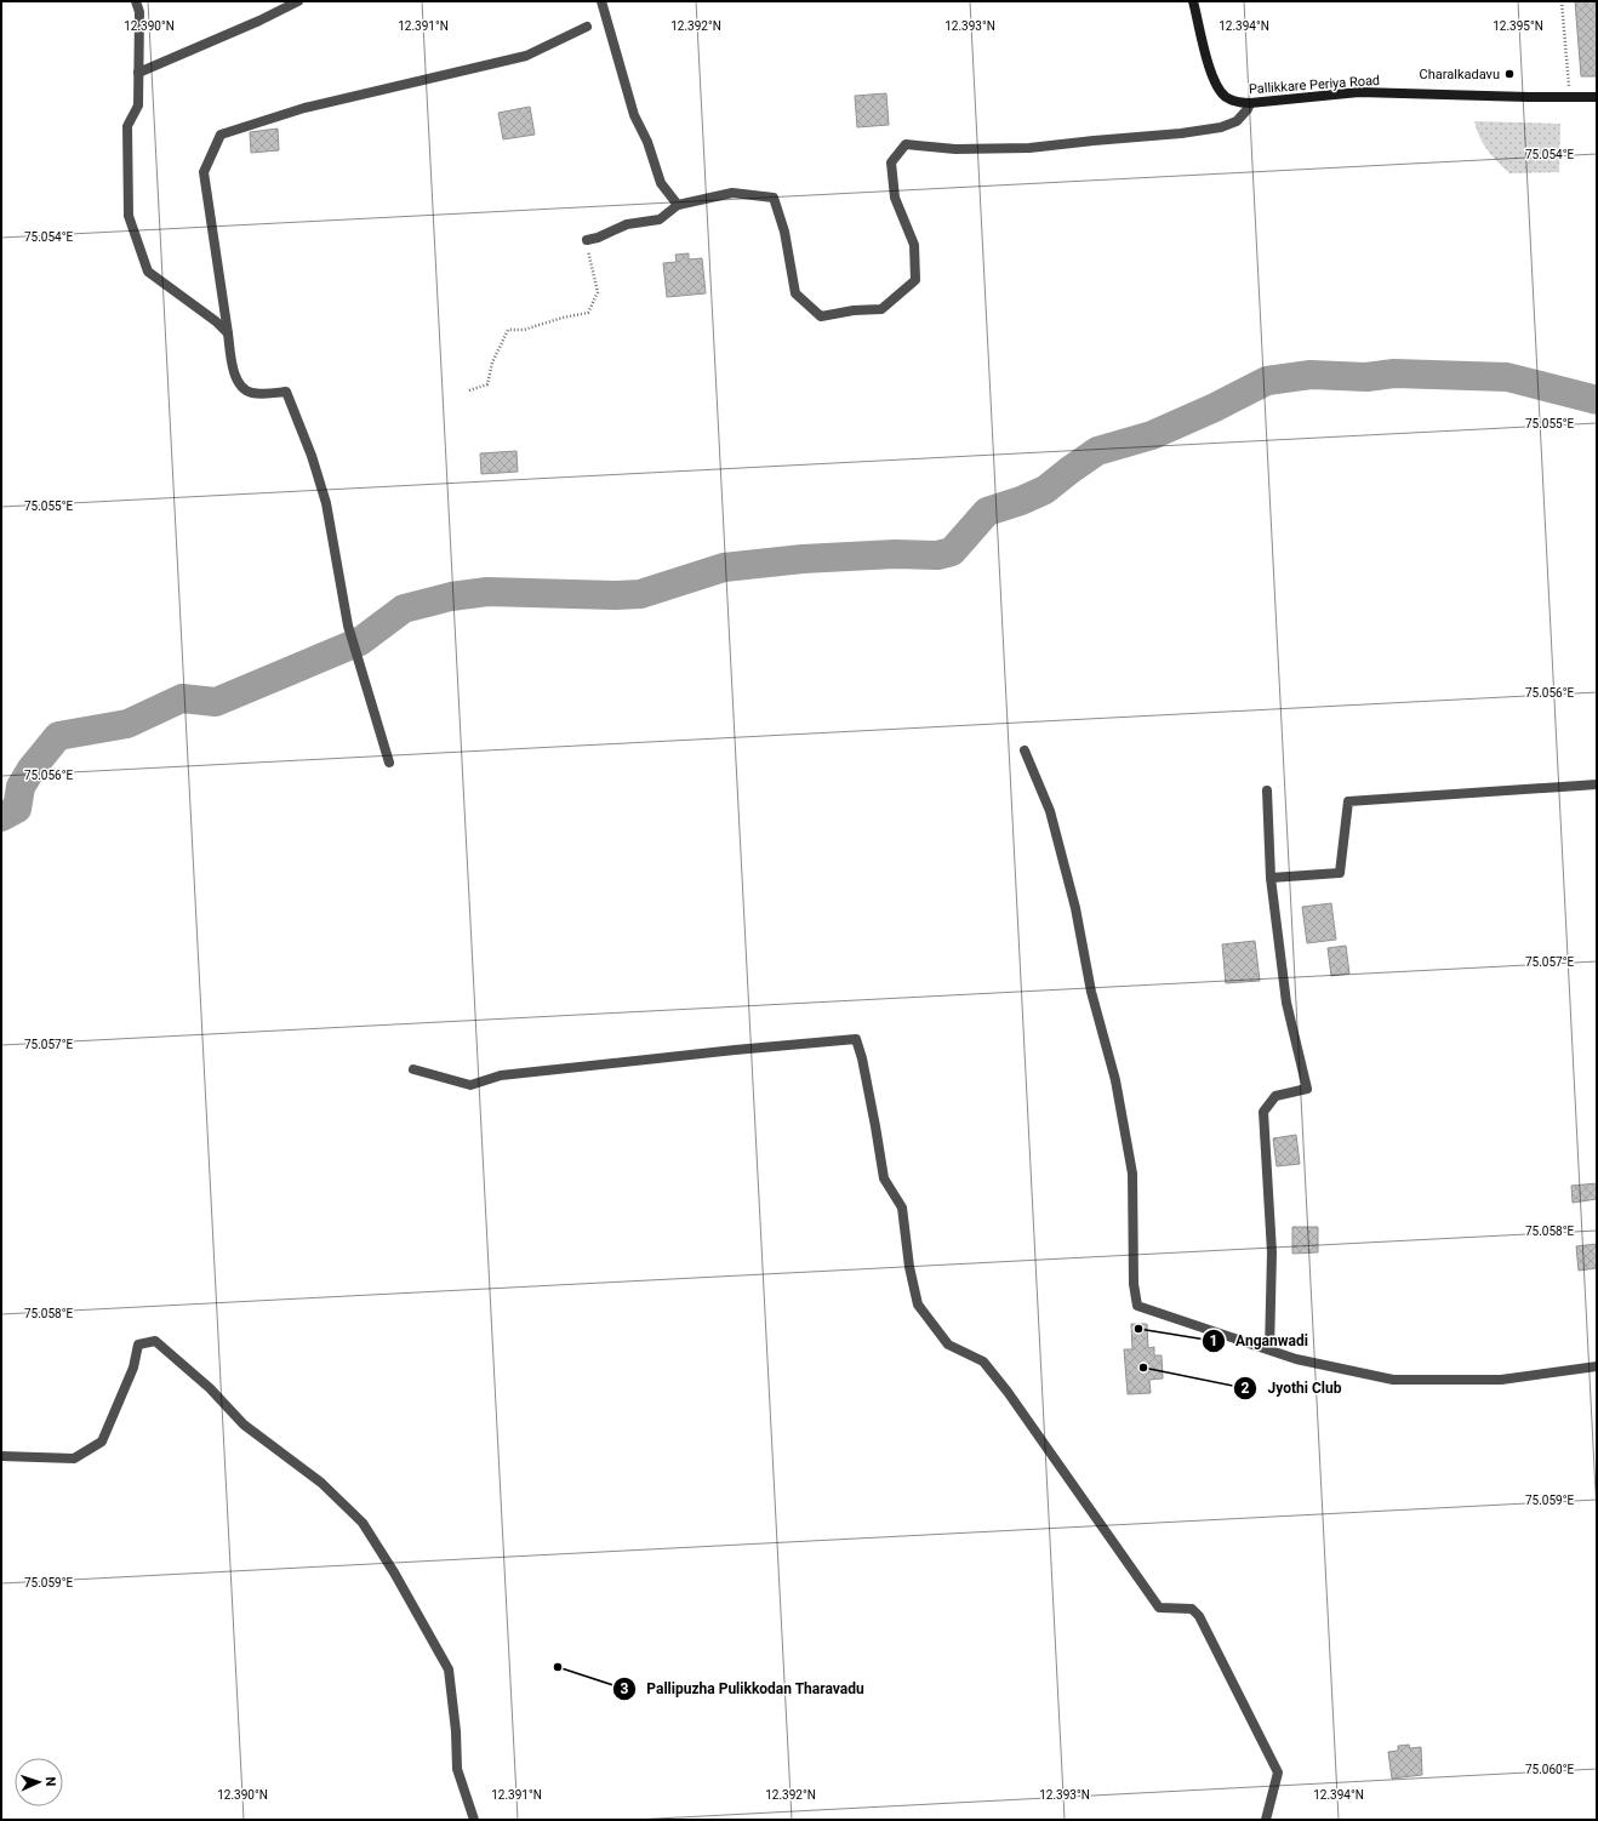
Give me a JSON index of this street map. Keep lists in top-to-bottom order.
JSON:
{
  "streets": {
    "main road": ["Pallikkare Periya Road"]
  },
  "places": [
    "Charalkadavu",
    "Anganwadi",
    "Jyothi Club",
    "Pallipuzha Pulikkodan Tharavadu"
  ],
  "north": "right",
  "coordinates": [
    "12.390°N",
    "12.391°N",
    "12.392°N",
    "12.393°N",
    "12.394°N",
    "12.395°N",
    "75.054°E",
    "75.055°E",
    "75.056°E",
    "75.057°E",
    "75.058°E",
    "75.059°E",
    "75.060°E"
  ]
}
